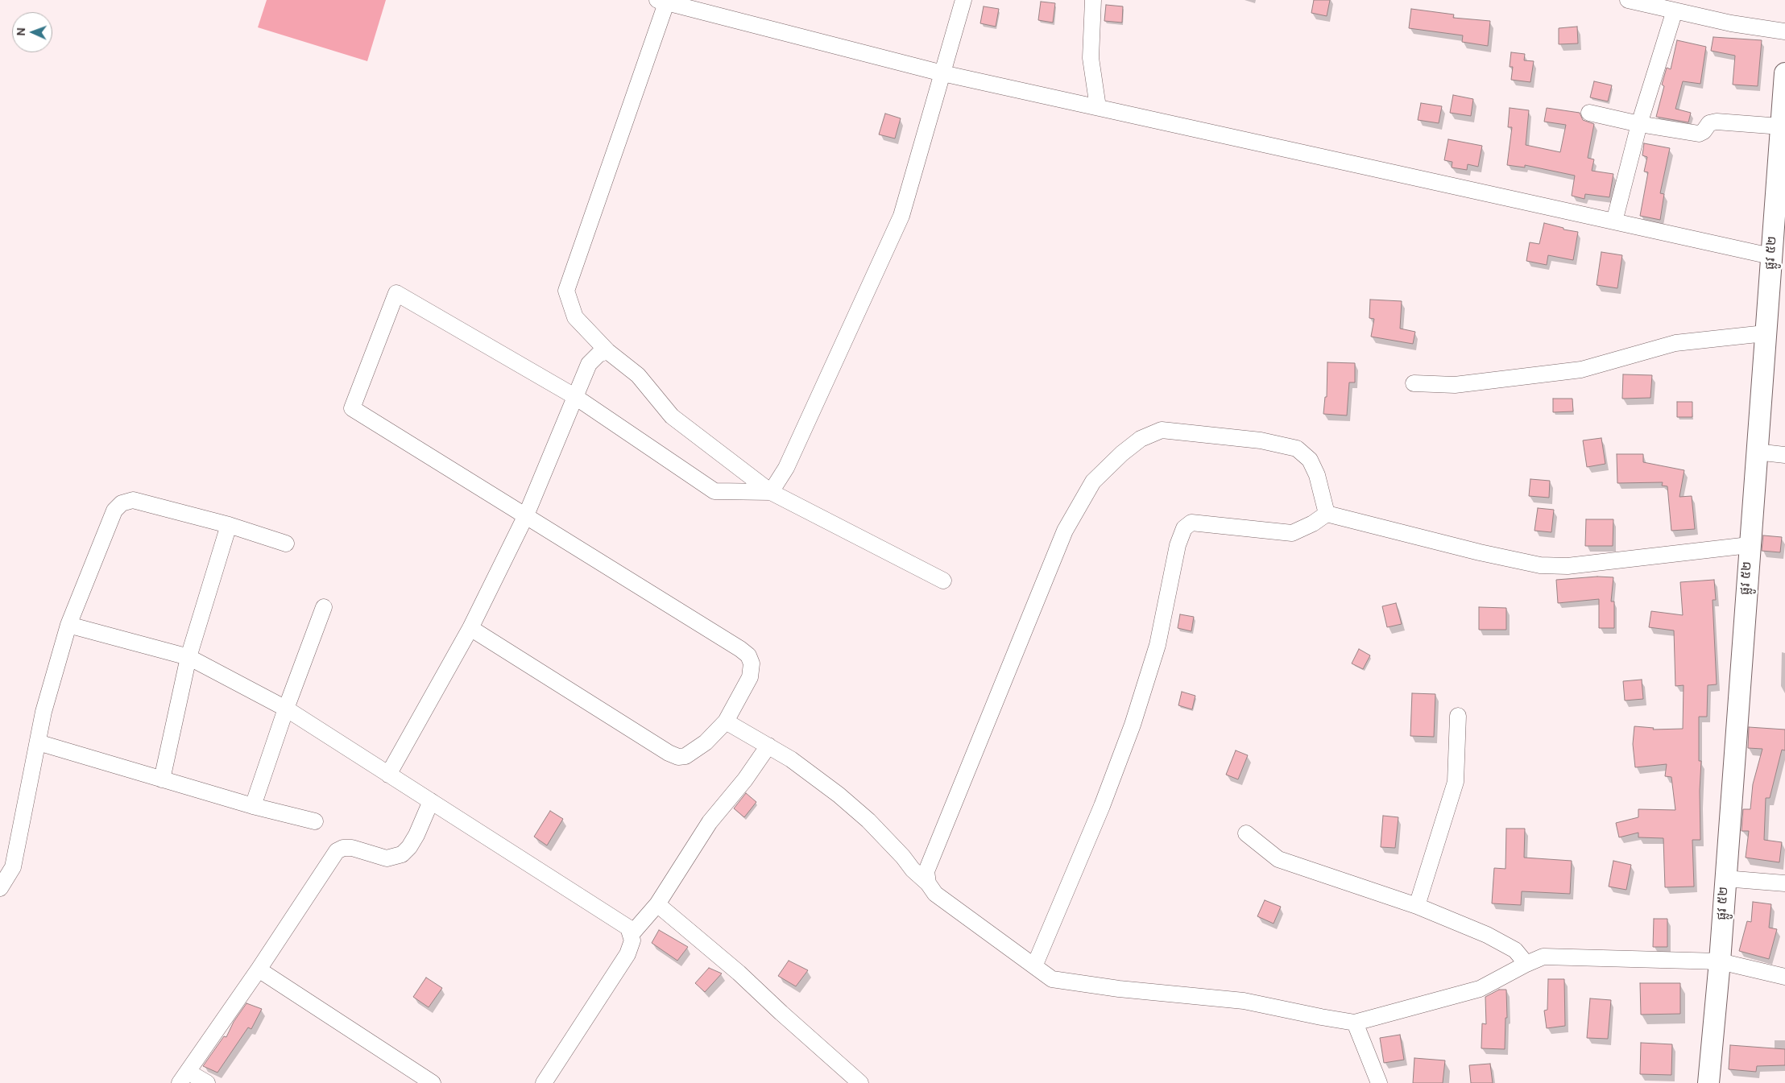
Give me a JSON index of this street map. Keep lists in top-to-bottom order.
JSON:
{
  "streets": {
    "street": ["ផ្លូវ ៥២"]
  },
  "north": "left"
}
